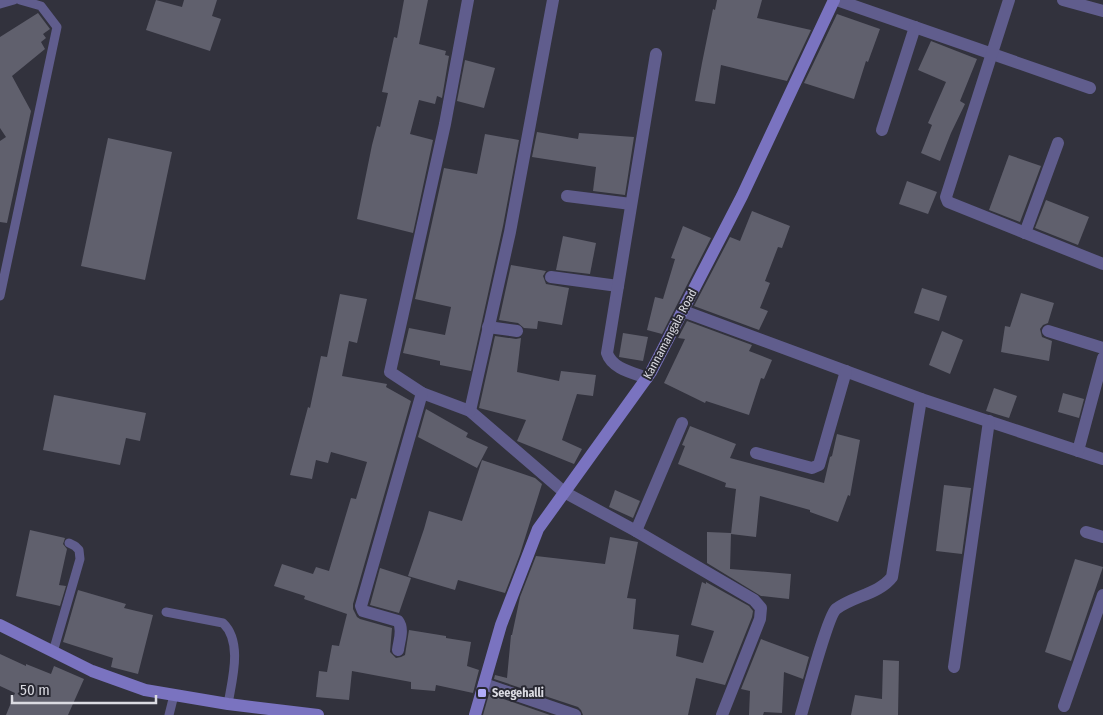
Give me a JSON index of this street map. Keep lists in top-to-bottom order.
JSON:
{
  "streets": {
    "main road": ["Kannamangala Road"]
  },
  "places": {
    "transit": ["Seegehalli"]
  },
  "scale_bar": "50 m"
}
